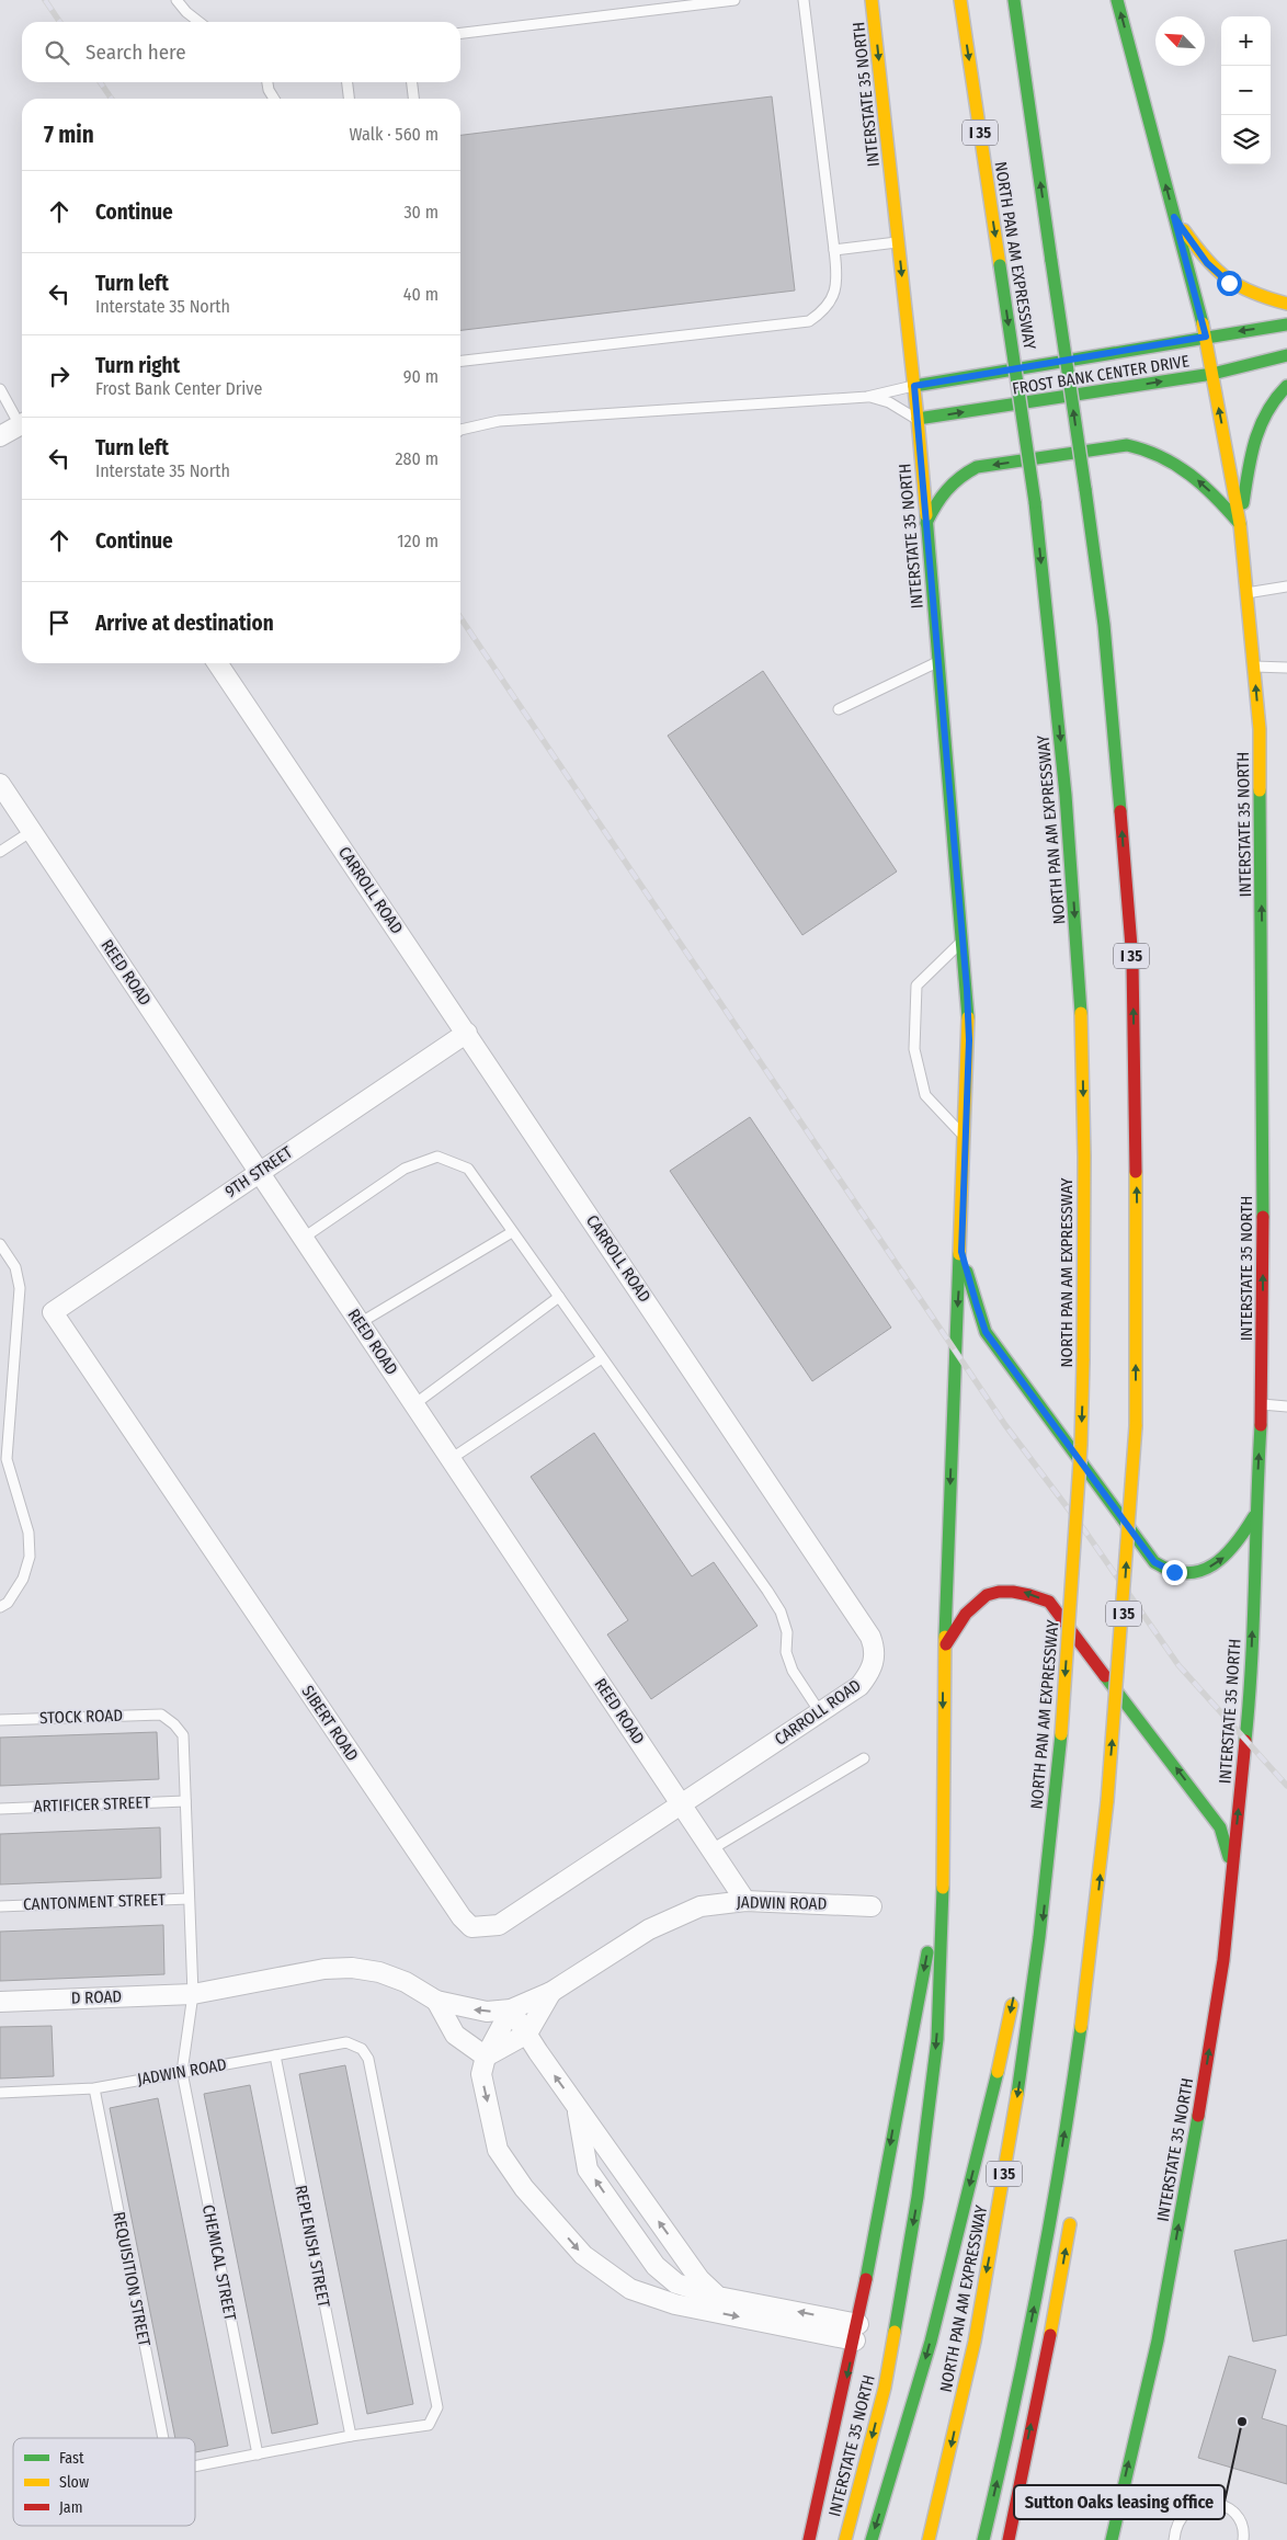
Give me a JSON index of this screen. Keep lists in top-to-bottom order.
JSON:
{
  "streets": {
    "main road": [
      "INTERSTATE 35 NORTH",
      "I 35",
      "NORTH PAN AM EXPRESSWAY",
      "FROST BANK CENTER DRIVE"
    ],
    "street": [
      "CARROLL ROAD",
      "REED ROAD",
      "9TH STREET",
      "SIBERT ROAD",
      "JADWIN ROAD",
      "D ROAD"
    ],
    "lane": [
      "STOCK ROAD",
      "ARTIFICER STREET",
      "CANTONMENT STREET",
      "REPLENISH STREET",
      "CHEMICAL STREET",
      "REQUISITION STREET"
    ]
  },
  "crossings": [
    ["INTERSTATE 35 NORTH", "FROST BANK CENTER DRIVE"],
    ["CARROLL ROAD", "REED ROAD"],
    ["CARROLL ROAD", "9TH STREET"],
    ["CARROLL ROAD", "SIBERT ROAD"],
    ["REED ROAD", "9TH STREET"],
    ["REED ROAD", "SIBERT ROAD"],
    ["REED ROAD", "JADWIN ROAD"],
    ["9TH STREET", "SIBERT ROAD"],
    ["STOCK ROAD", "CHEMICAL STREET"],
    ["ARTIFICER STREET", "CHEMICAL STREET"],
    ["CANTONMENT STREET", "CHEMICAL STREET"],
    ["JADWIN ROAD", "D ROAD"],
    ["JADWIN ROAD", "REPLENISH STREET"],
    ["JADWIN ROAD", "CHEMICAL STREET"],
    ["JADWIN ROAD", "REQUISITION STREET"],
    ["D ROAD", "CHEMICAL STREET"],
    ["CHEMICAL STREET", "REQUISITION STREET"]
  ],
  "places": ["Sutton Oaks leasing office"],
  "legend": ["Fast", "Slow", "Jam"],
  "north": "top left",
  "page": {
    "map_buttons": ["+", "−"],
    "search": "Search here",
    "heading": ["7 min", "Walk · 560 m"],
    "list": [
      ["Continue", "30 m"],
      ["Turn left", "Interstate 35 North", "40 m"],
      ["Turn right", "Frost Bank Center Drive", "90 m"],
      ["Turn left", "Interstate 35 North", "280 m"],
      ["Continue", "120 m"],
      "Arrive at destination"
    ]
  }
}
